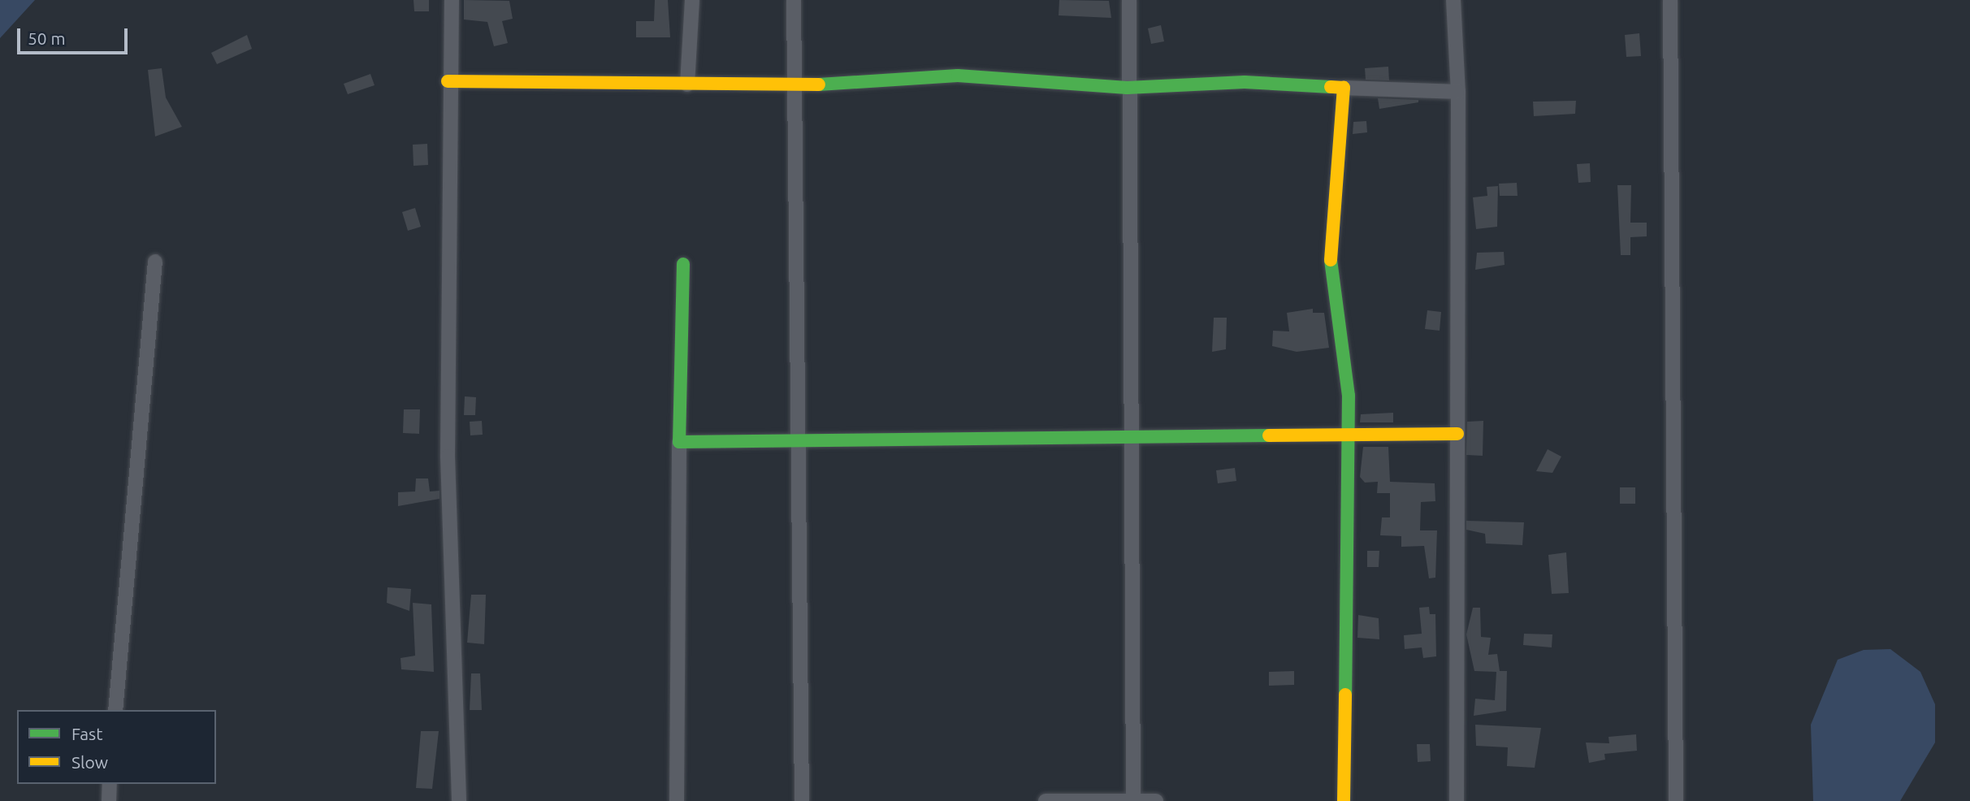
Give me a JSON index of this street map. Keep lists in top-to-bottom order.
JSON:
{
  "legend": ["Fast", "Slow"],
  "scale_bar": "50 m"
}
